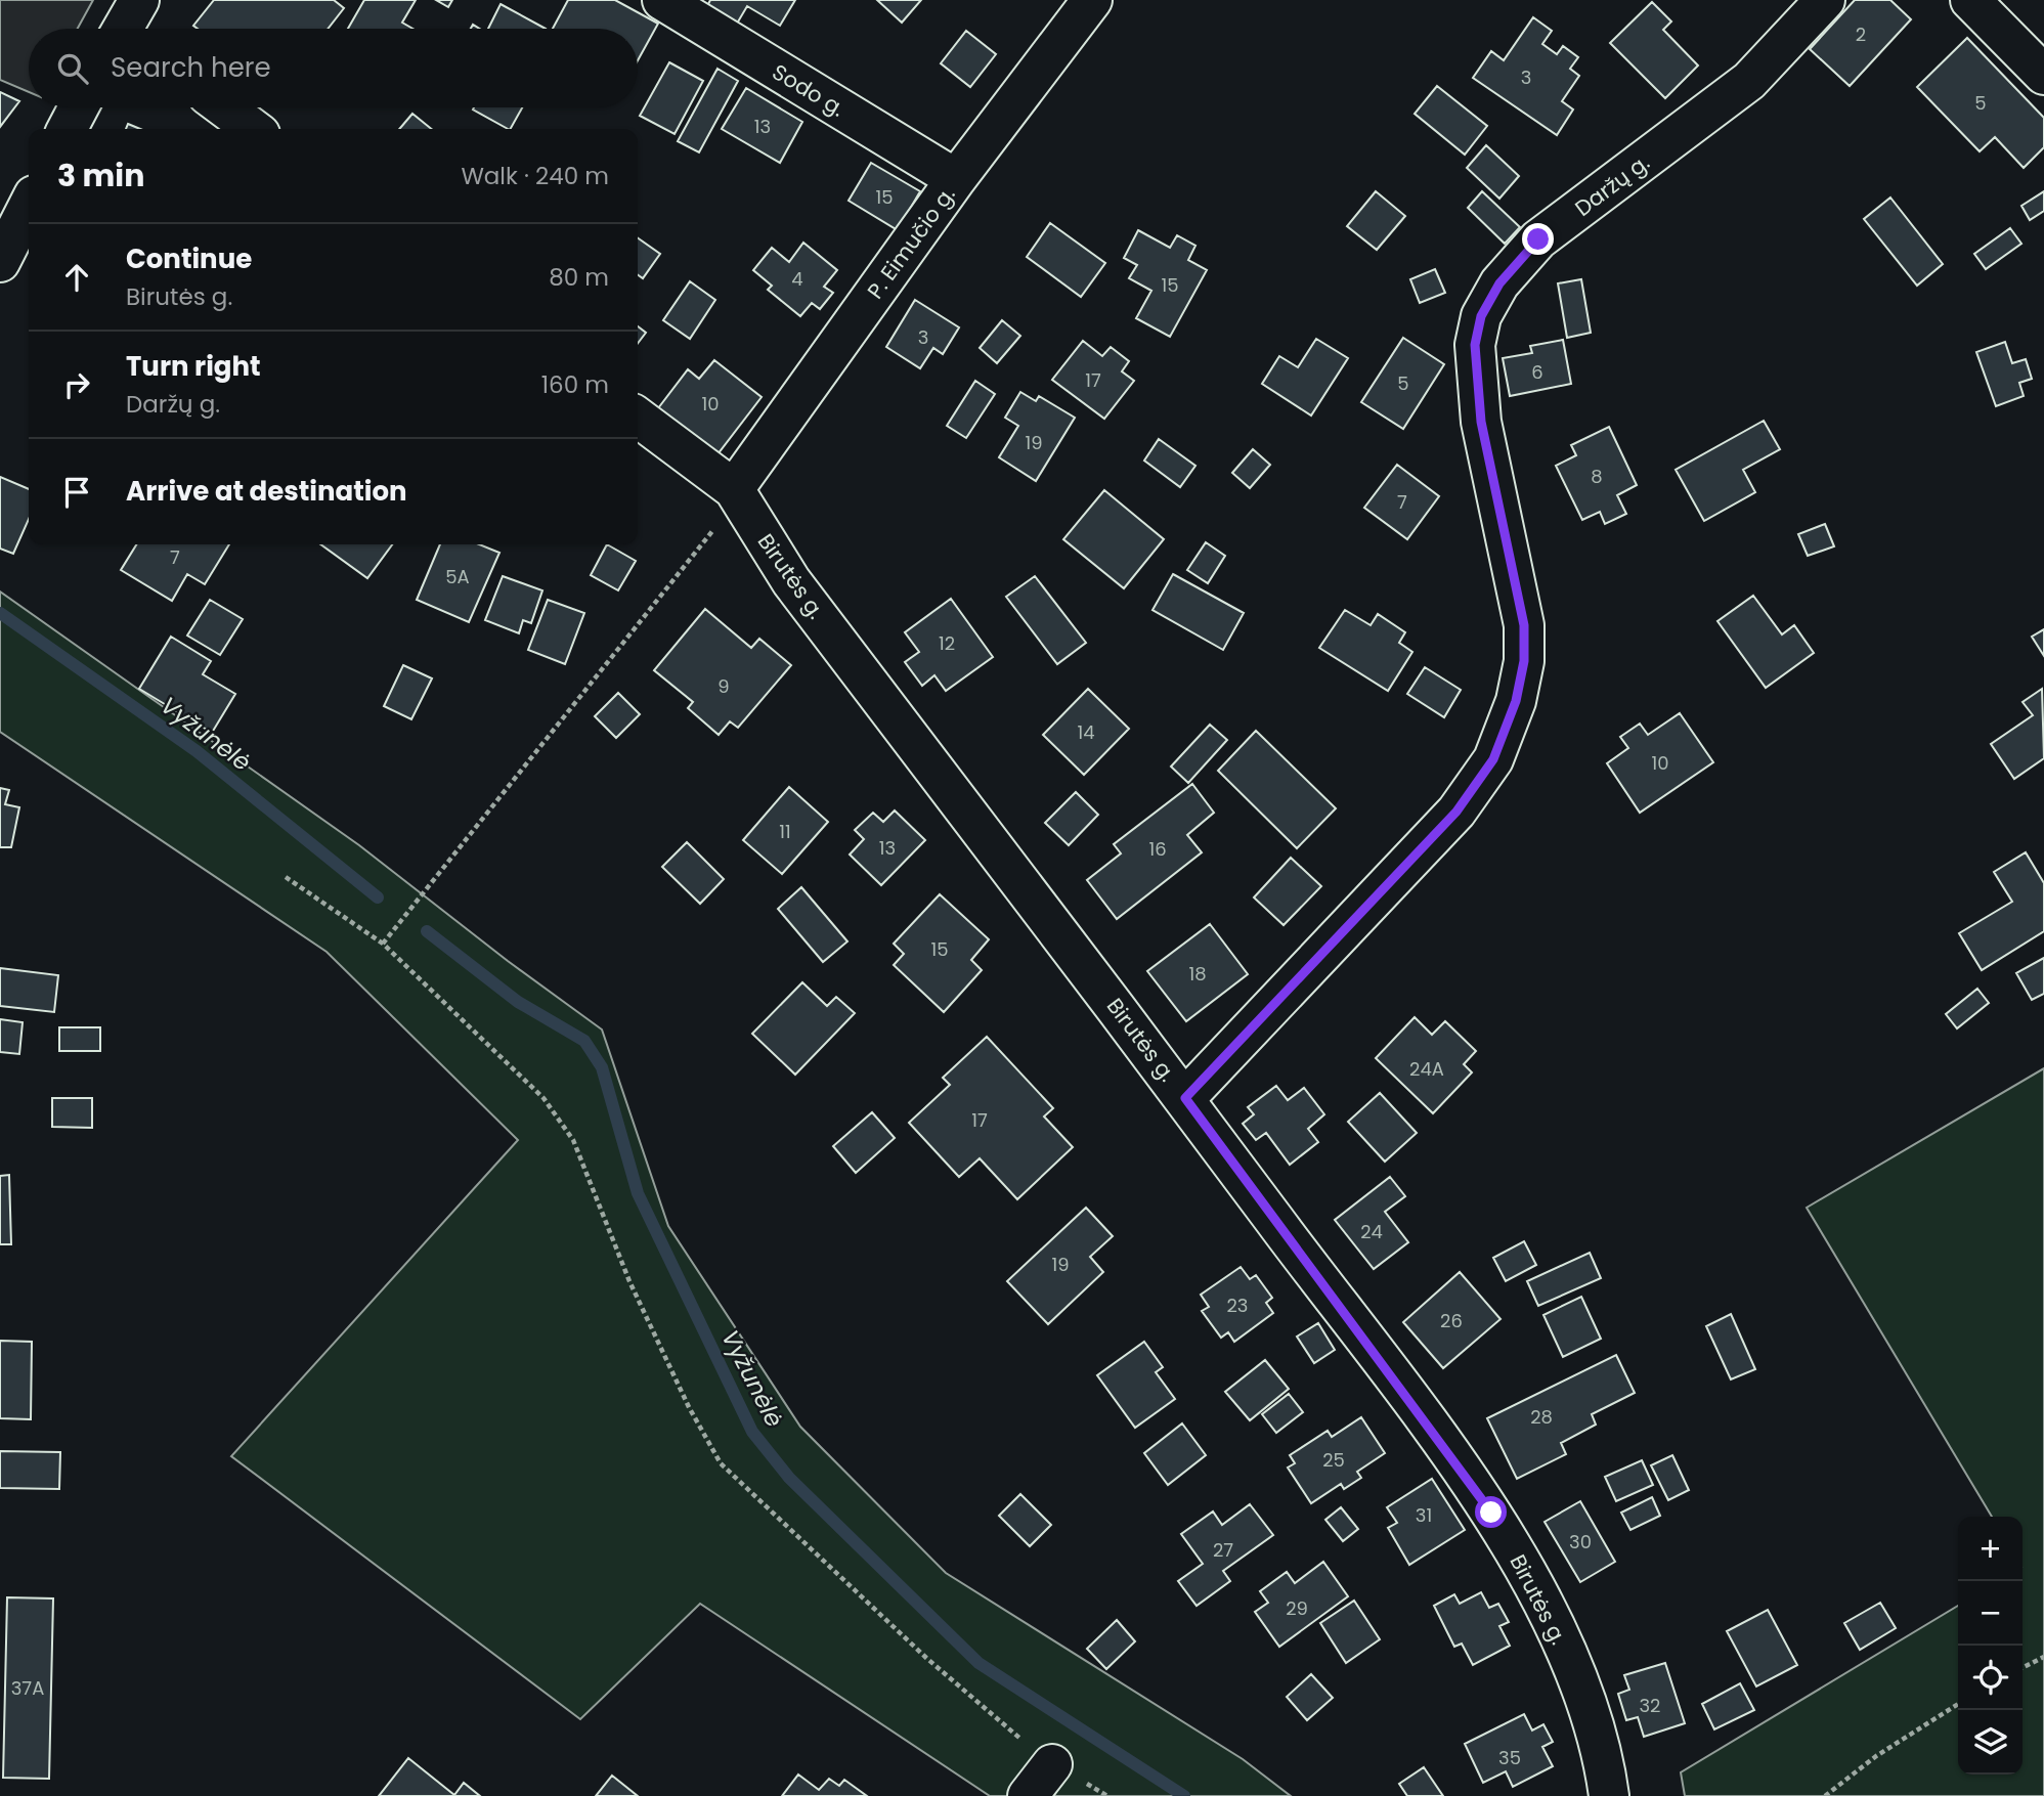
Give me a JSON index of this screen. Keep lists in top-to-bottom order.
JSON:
{
  "streets": {
    "street": [
      "Sodo g.",
      "Daržų g.",
      "P. Eimučio g.",
      "Birutės g."
    ]
  },
  "crossings": [
    ["Sodo g.", "P. Eimučio g."],
    ["Daržų g.", "Birutės g."],
    ["P. Eimučio g.", "Birutės g."]
  ],
  "water": ["Vyžunėlė"],
  "house_numbers": [
    "2",
    "3",
    "5",
    "13",
    "15",
    "4",
    "15",
    "3",
    "6",
    "17",
    "5",
    "10",
    "19",
    "8",
    "7",
    "7",
    "5A",
    "12",
    "9",
    "14",
    "10",
    "11",
    "13",
    "16",
    "15",
    "18",
    "24A",
    "17",
    "24",
    "19",
    "23",
    "26",
    "28",
    "25",
    "31",
    "30",
    "27",
    "29",
    "37A",
    "32",
    "35"
  ],
  "page": {
    "search": "Search here",
    "heading": ["3 min", "Walk · 240 m"],
    "list": [
      ["Continue", "Birutės g.", "80 m"],
      ["Turn right", "Daržų g.", "160 m"],
      "Arrive at destination"
    ],
    "map_buttons": ["+", "−"]
  }
}
